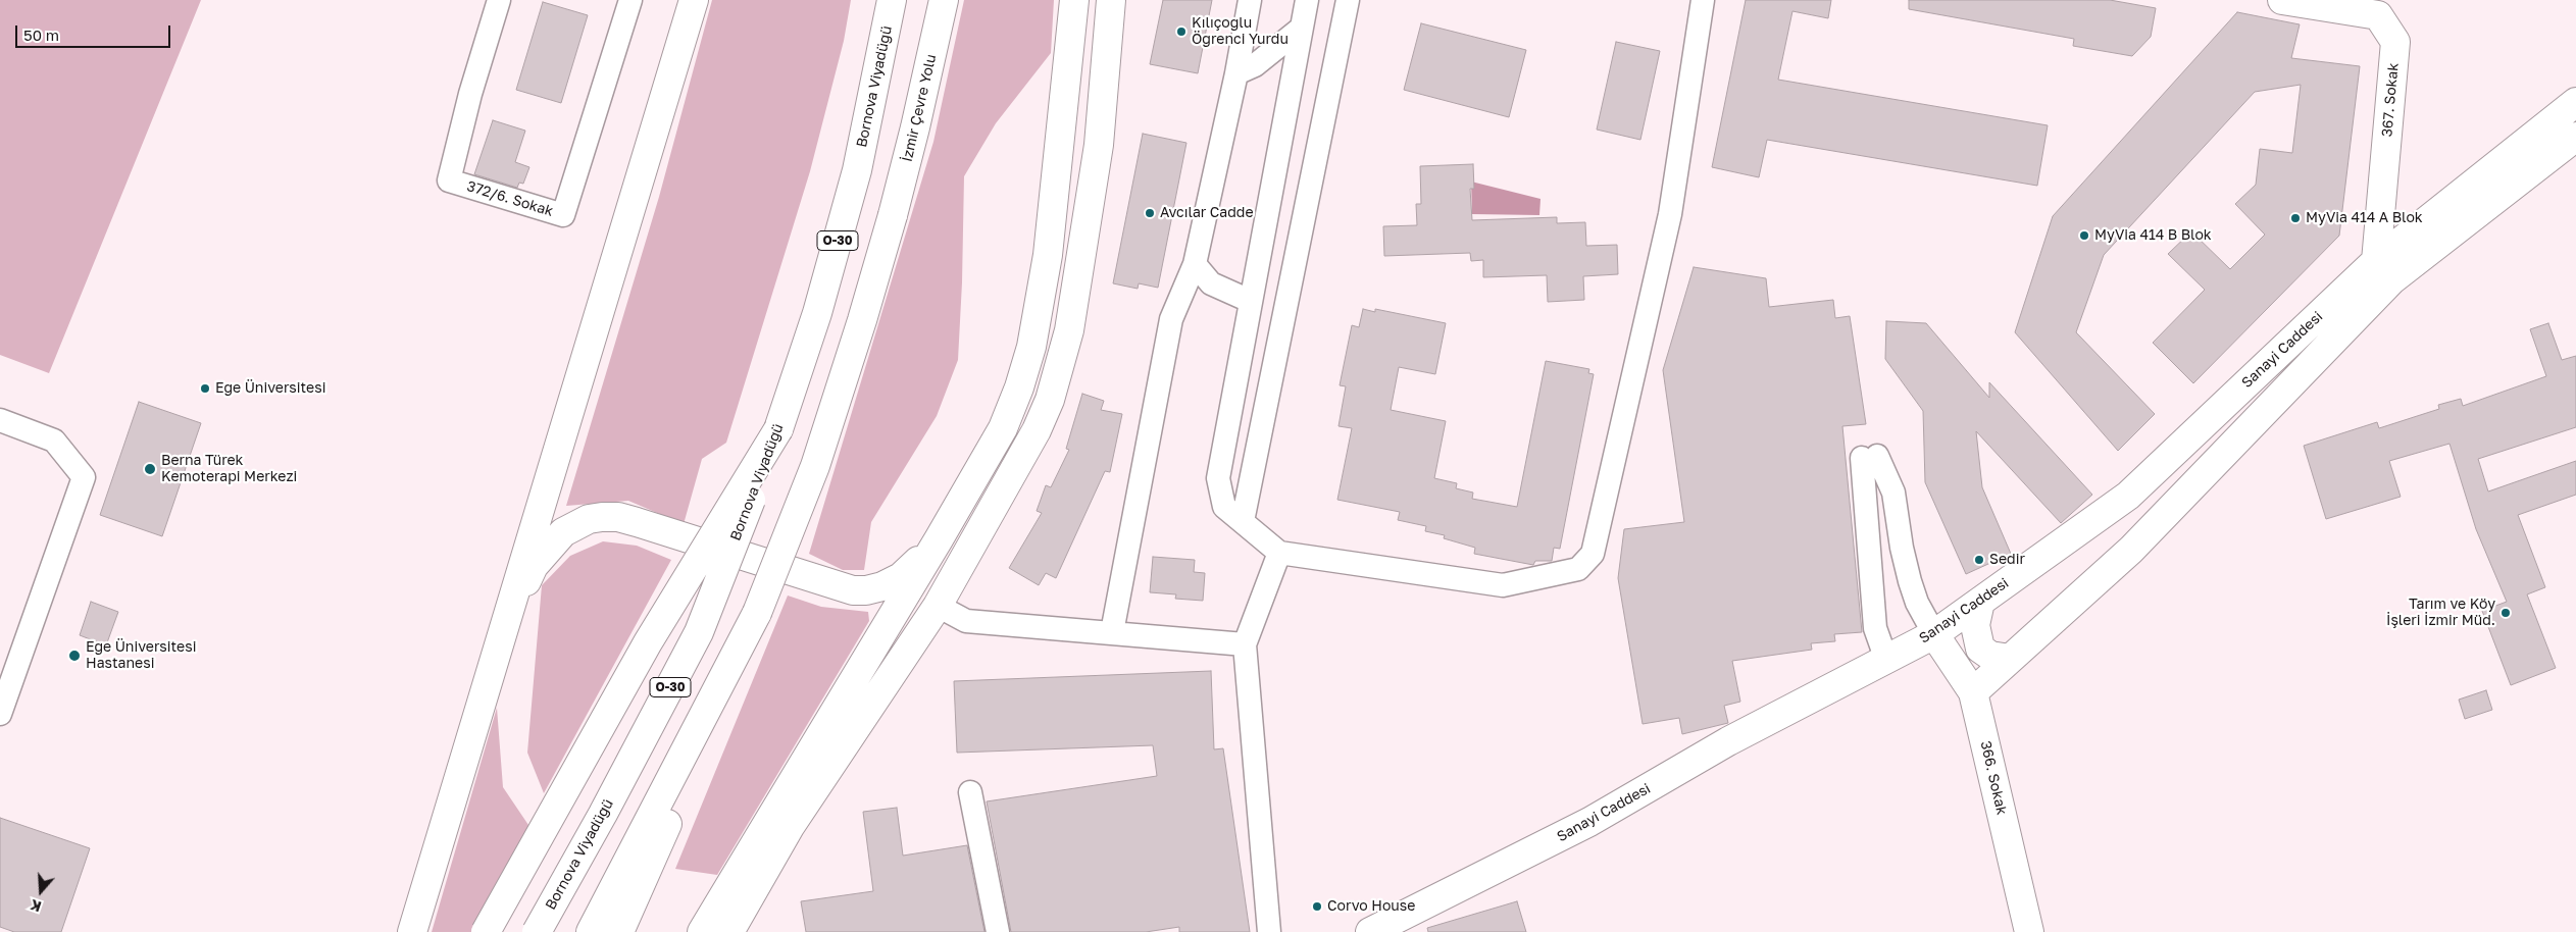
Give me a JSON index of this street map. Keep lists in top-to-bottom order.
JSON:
{
  "streets": {
    "main road": [
      "Bornova Viyadüğü",
      "367. Sokak",
      "İzmir Çevre Yolu",
      "O-30",
      "Sanayi Caddesi",
      "366. Sokak"
    ],
    "street": ["372/6. Sokak"]
  },
  "crossings": [
    ["367. Sokak", "Sanayi Caddesi"],
    ["İzmir Çevre Yolu", "O-30"],
    ["Sanayi Caddesi", "366. Sokak"]
  ],
  "places": [
    "Kılıçoğlu Öğrenci Yurdu",
    "Avcılar Cadde",
    "MyVia 414 A Blok",
    "MyVia 414 B Blok",
    "Ege Üniversitesi",
    "Berna Türek Kemoterapi Merkezi",
    "Sedir",
    "Tarım ve Köy İşleri İzmir Müd.",
    "Ege Üniversitesi Hastanesi",
    "Corvo House"
  ],
  "scale_bar": "50 m",
  "north": "bottom"
}
